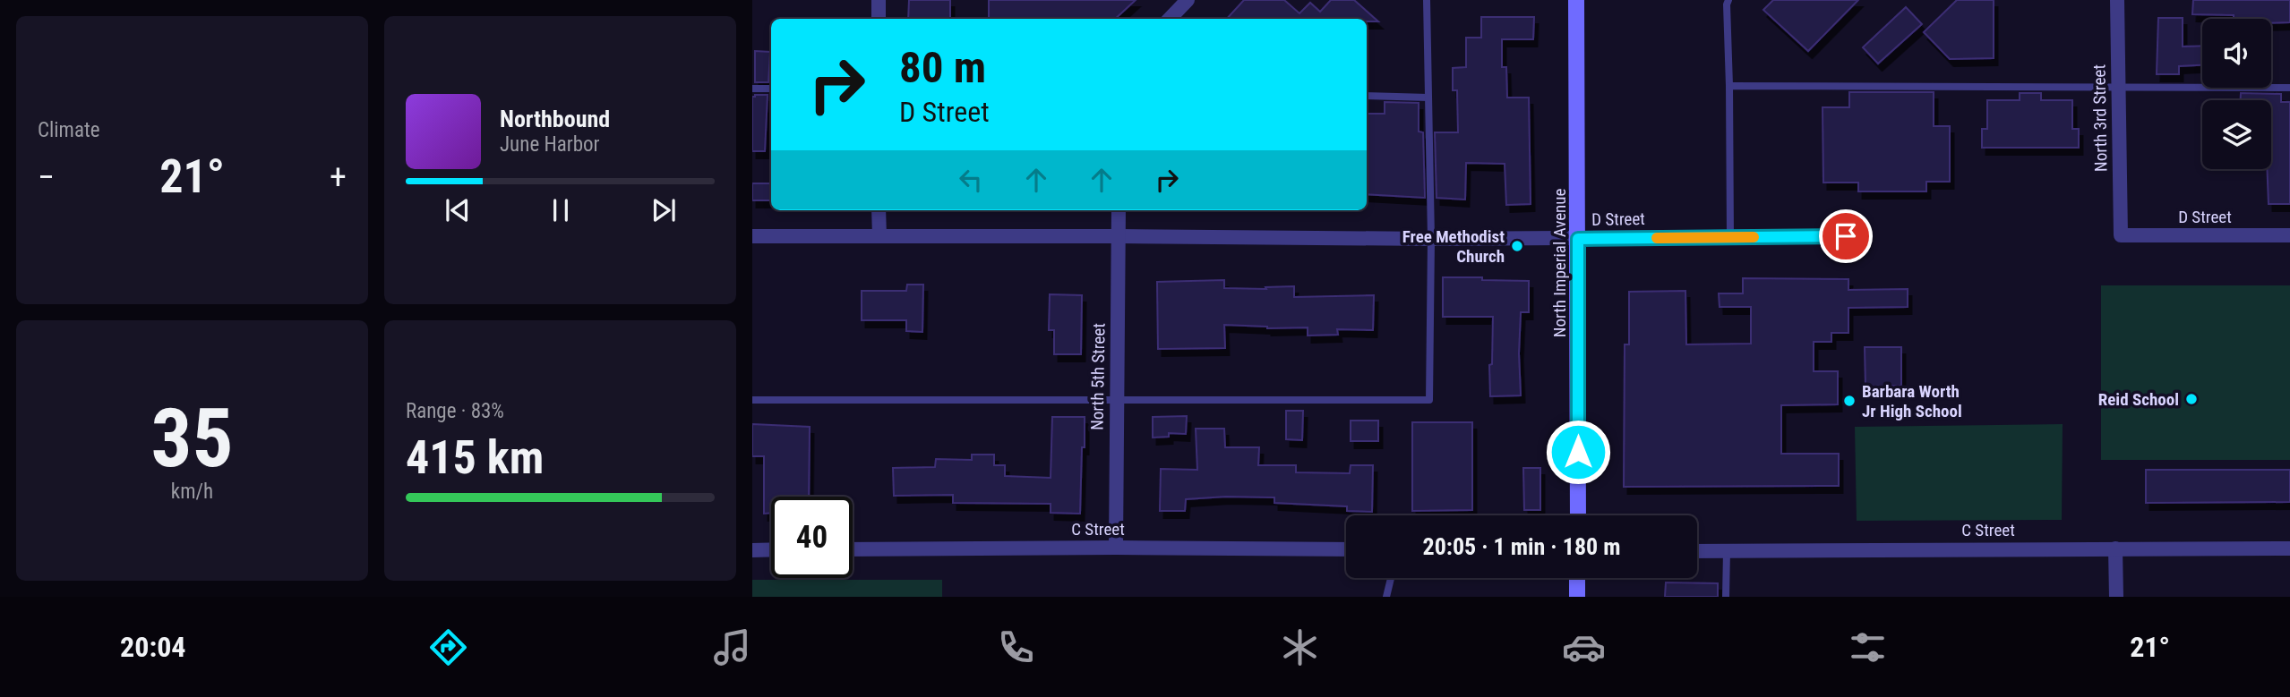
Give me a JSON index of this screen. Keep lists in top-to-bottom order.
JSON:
{
  "streets": {
    "street": [
      "North 3rd Street",
      "D Street",
      "North Imperial Avenue",
      "North 5th Street",
      "C Street"
    ]
  },
  "crossings": [
    ["North 3rd Street", "D Street"],
    ["D Street", "North Imperial Avenue"],
    ["D Street", "North 5th Street"],
    ["North 5th Street", "C Street"]
  ],
  "places": ["Free Methodist Church", "Reid School", "Barbara Worth Jr High School"],
  "page": {
    "tile": [
      "Climate",
      ["35", "km/h"],
      ["Range · 83%", "415 km"]
    ],
    "turn": ["80 m", "D Street"],
    "song": ["Northbound", "June Harbor"],
    "heat": ["−", "21°", "+"],
    "limit": "40",
    "trip": "20:05 · 1 min · 180 m",
    "tabs": ["20:04", "21°"]
  }
}
